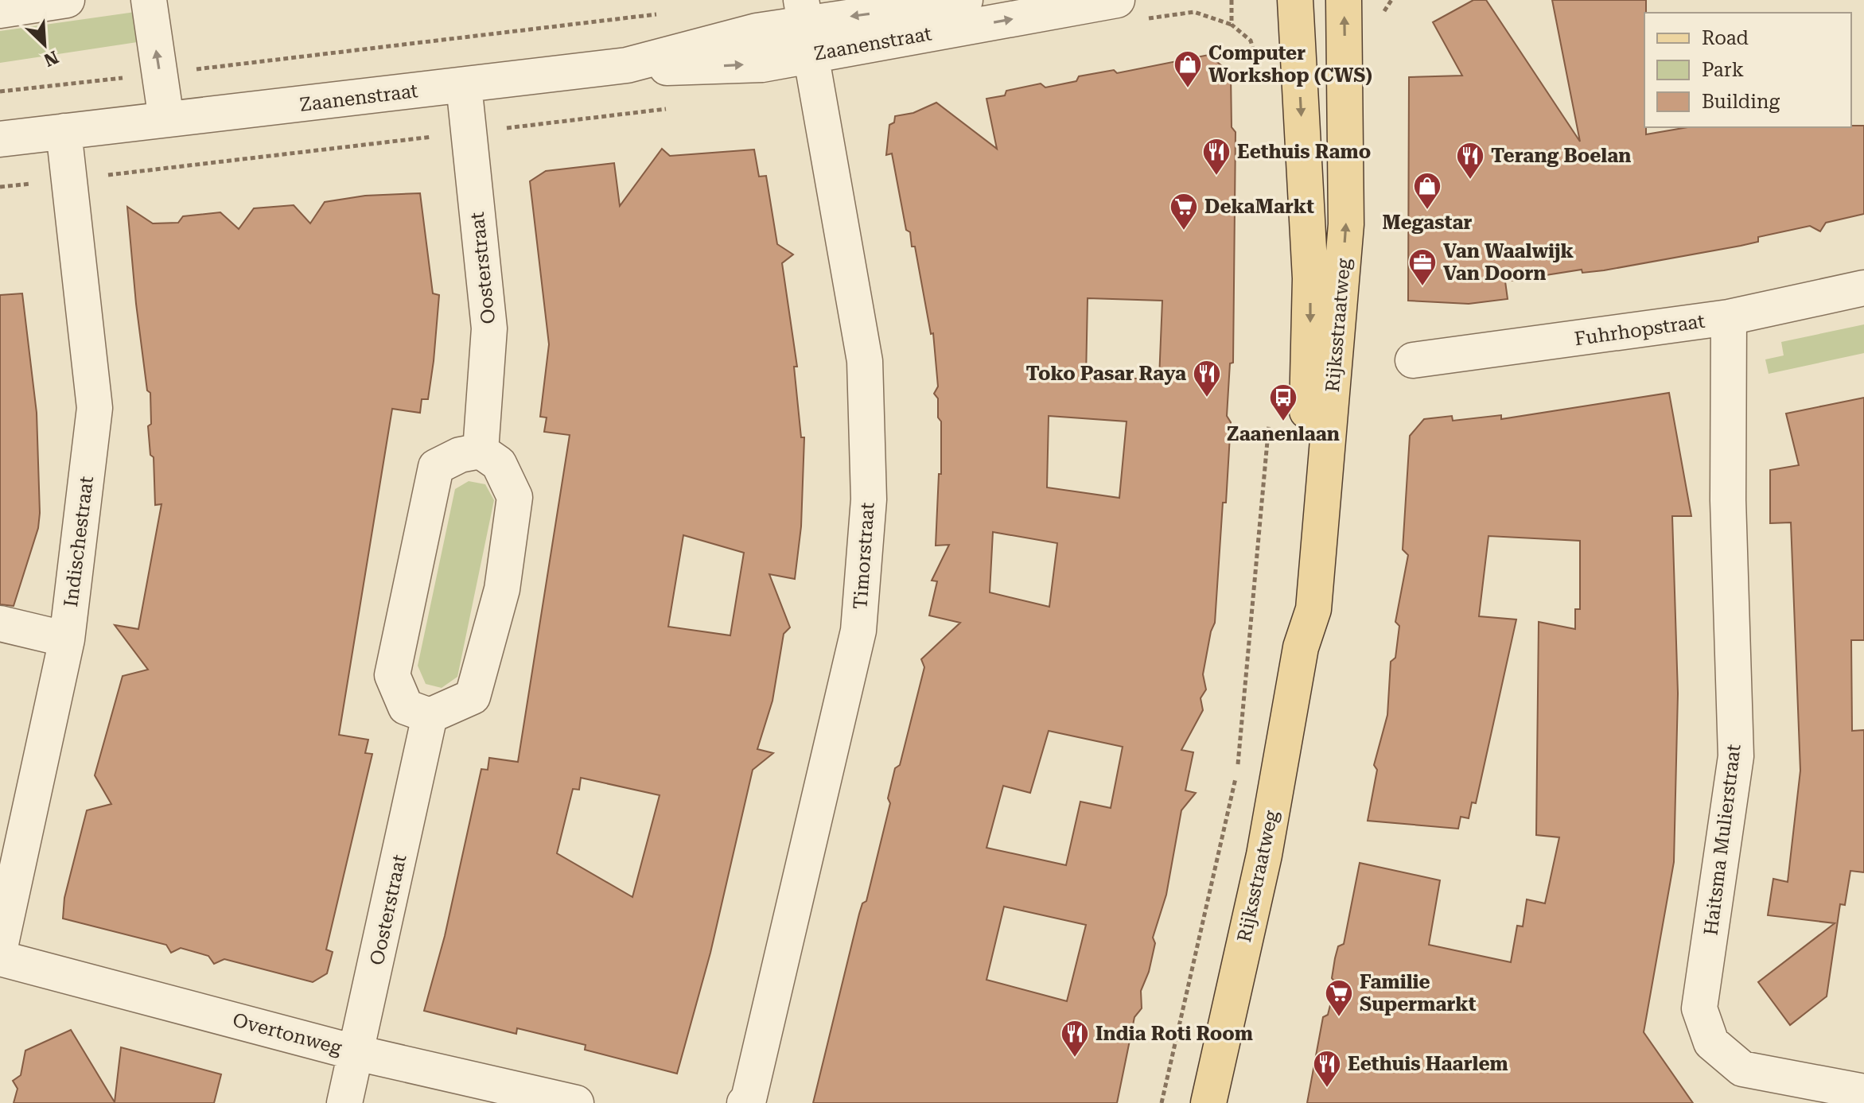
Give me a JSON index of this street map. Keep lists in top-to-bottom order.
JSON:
{
  "streets": {
    "main road": ["Rijksstraatweg"],
    "street": [
      "Zaanenstraat",
      "Oosterstraat",
      "Fuhrhopstraat",
      "Indischestraat",
      "Timorstraat",
      "Haitsma Mulierstraat",
      "Overtonweg"
    ]
  },
  "crossings": [
    ["Zaanenstraat", "Oosterstraat"],
    ["Zaanenstraat", "Indischestraat"],
    ["Zaanenstraat", "Timorstraat"],
    ["Oosterstraat", "Overtonweg"],
    ["Fuhrhopstraat", "Haitsma Mulierstraat"]
  ],
  "places": {
    "shop": ["Computer Workshop (CWS)", "Megastar"],
    "restaurant": [
      "Eethuis Ramo",
      "Terang Boelan",
      "Toko Pasar Raya",
      "India Roti Room",
      "Eethuis Haarlem"
    ],
    "supermarket": ["DekaMarkt", "Familie Supermarkt"],
    "office": ["Van Waalwijk Van Doorn"],
    "bus stop": ["Zaanenlaan"]
  },
  "legend": ["Road", "Park", "Building"],
  "north": "bottom right"
}
